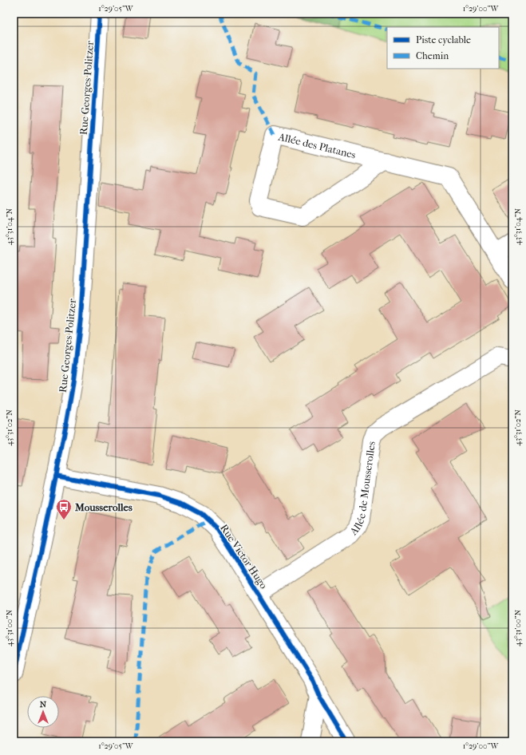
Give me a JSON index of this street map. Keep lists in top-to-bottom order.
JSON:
{
  "streets": {
    "street": [
      "Rue Georges Politzer",
      "Allée des Platanes",
      "Allée de Mousserolles",
      "Rue Victor Hugo"
    ]
  },
  "crossings": [
    ["Rue Georges Politzer", "Rue Victor Hugo"],
    ["Allée de Mousserolles", "Rue Victor Hugo"]
  ],
  "places": {
    "bus stop": ["Mousserolles"]
  },
  "legend": ["Piste cyclable", "Chemin"],
  "north": "top",
  "coordinates": [
    "1°29'05\"W",
    "1°29'00\"W",
    "43°31'04\"N",
    "43°31'02\"N",
    "43°31'00\"N"
  ]
}
